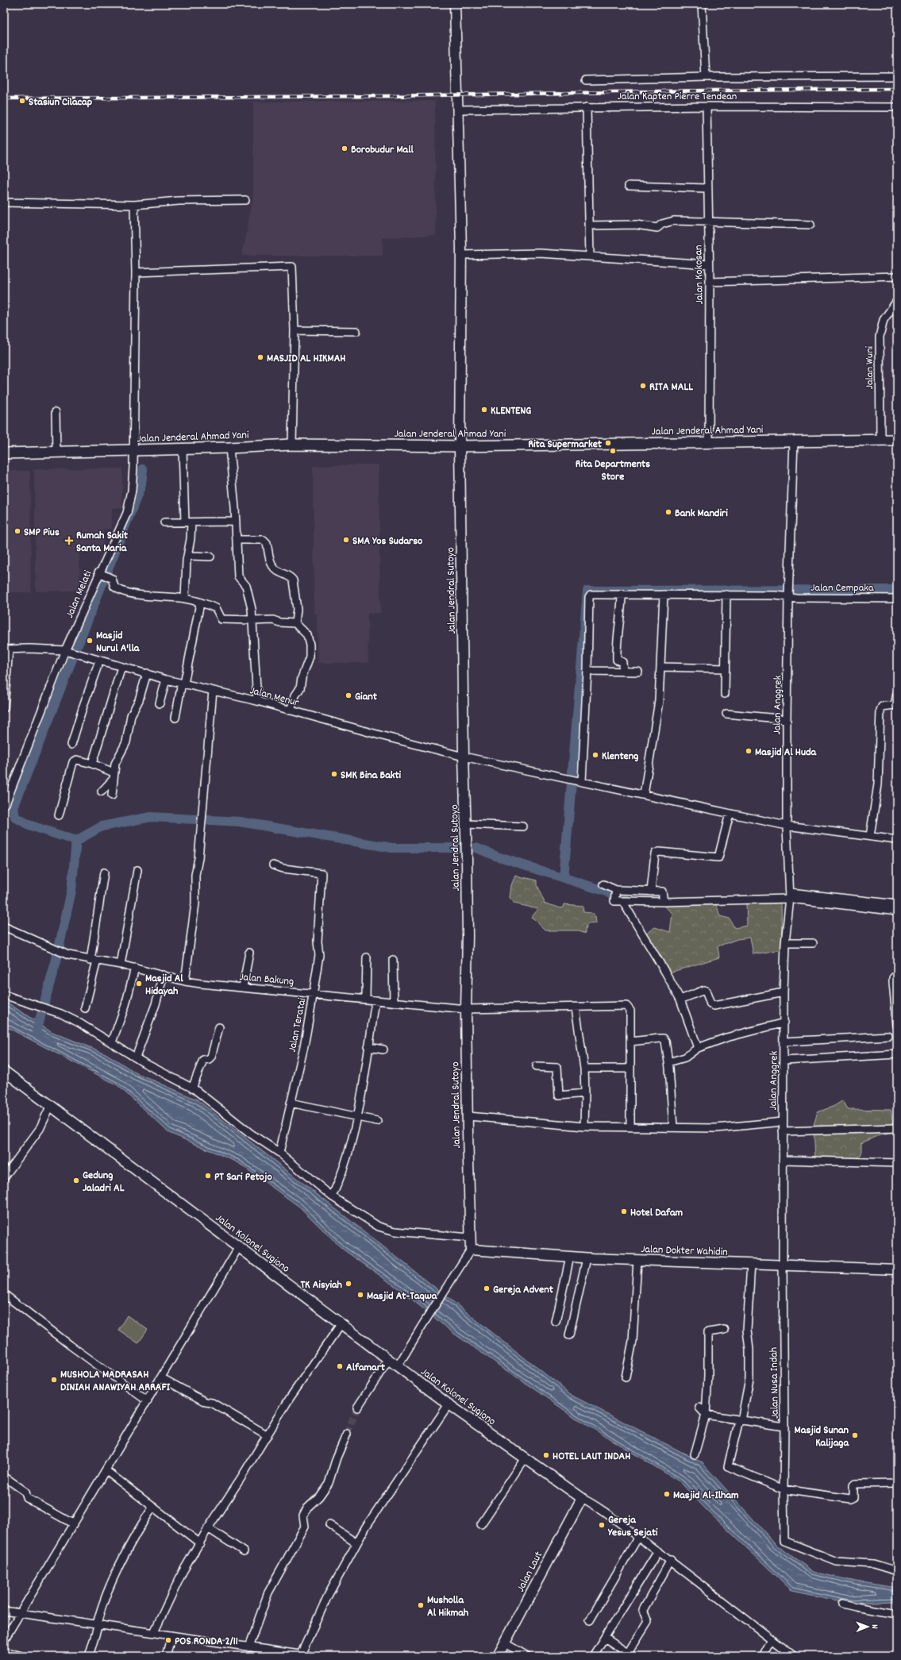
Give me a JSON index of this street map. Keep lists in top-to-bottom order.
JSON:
{
  "streets": {
    "main road": ["Jalan Jenderal Ahmad Yani"],
    "street": [
      "Jalan Kapten Pierre Tendean",
      "Jalan Kokosan",
      "Jalan Wuni",
      "Jalan Cempaka",
      "Jalan Jendral Sutoyo",
      "Jalan Melati",
      "Jalan Menur",
      "Jalan Anggrek",
      "Jalan Bakung",
      "Jalan Teratai",
      "Jalan Kolonel Sugiono",
      "Jalan Dokter Wahidin",
      "Jalan Nusa Indah",
      "Jalan Laut"
    ]
  },
  "crossings": [
    ["Jalan Kapten Pierre Tendean", "Jalan Kokosan"],
    ["Jalan Kapten Pierre Tendean", "Jalan Jendral Sutoyo"],
    ["Jalan Kokosan", "Jalan Jenderal Ahmad Yani"],
    ["Jalan Wuni", "Jalan Jenderal Ahmad Yani"],
    ["Jalan Jenderal Ahmad Yani", "Jalan Jendral Sutoyo"],
    ["Jalan Jenderal Ahmad Yani", "Jalan Melati"],
    ["Jalan Jenderal Ahmad Yani", "Jalan Anggrek"],
    ["Jalan Cempaka", "Jalan Anggrek"],
    ["Jalan Jendral Sutoyo", "Jalan Menur"],
    ["Jalan Jendral Sutoyo", "Jalan Bakung"],
    ["Jalan Jendral Sutoyo", "Jalan Dokter Wahidin"],
    ["Jalan Melati", "Jalan Menur"],
    ["Jalan Menur", "Jalan Anggrek"],
    ["Jalan Anggrek", "Jalan Dokter Wahidin"],
    ["Jalan Anggrek", "Jalan Nusa Indah"],
    ["Jalan Bakung", "Jalan Teratai"],
    ["Jalan Kolonel Sugiono", "Jalan Laut"],
    ["Jalan Dokter Wahidin", "Jalan Nusa Indah"]
  ],
  "places": {
    "other": [
      "Stasiun Cilacap",
      "Borobudur Mall",
      "MASJID AL HIKMAH",
      "RITA MALL",
      "KLENTENG",
      "Rita Supermarket",
      "Rita Departments Store",
      "Bank Mandiri",
      "SMP Pius",
      "SMA Yos Sudarso",
      "Masjid Nurul A'lla",
      "Giant",
      "Masjid Al Huda",
      "Klenteng",
      "SMK Bina Bakti",
      "Masjid Al Hidayah",
      "PT Sari Petojo",
      "Gedung Jaladri AL",
      "Hotel Dafam",
      "TK Aisyiah",
      "Gereja Advent",
      "Masjid At-Taqwa",
      "Alfamart",
      "MUSHOLA MADRASAH DINIAH ANAWIYAH ARRAFI",
      "Masjid Sunan Kalijaga",
      "HOTEL LAUT INDAH",
      "Masjid Al-Ilham",
      "Gereja Yesus Sejati",
      "Musholla Al Hikmah",
      "POS RONDA 2/11"
    ],
    "health": ["Rumah Sakit Santa Maria"]
  },
  "north": "right"
}
